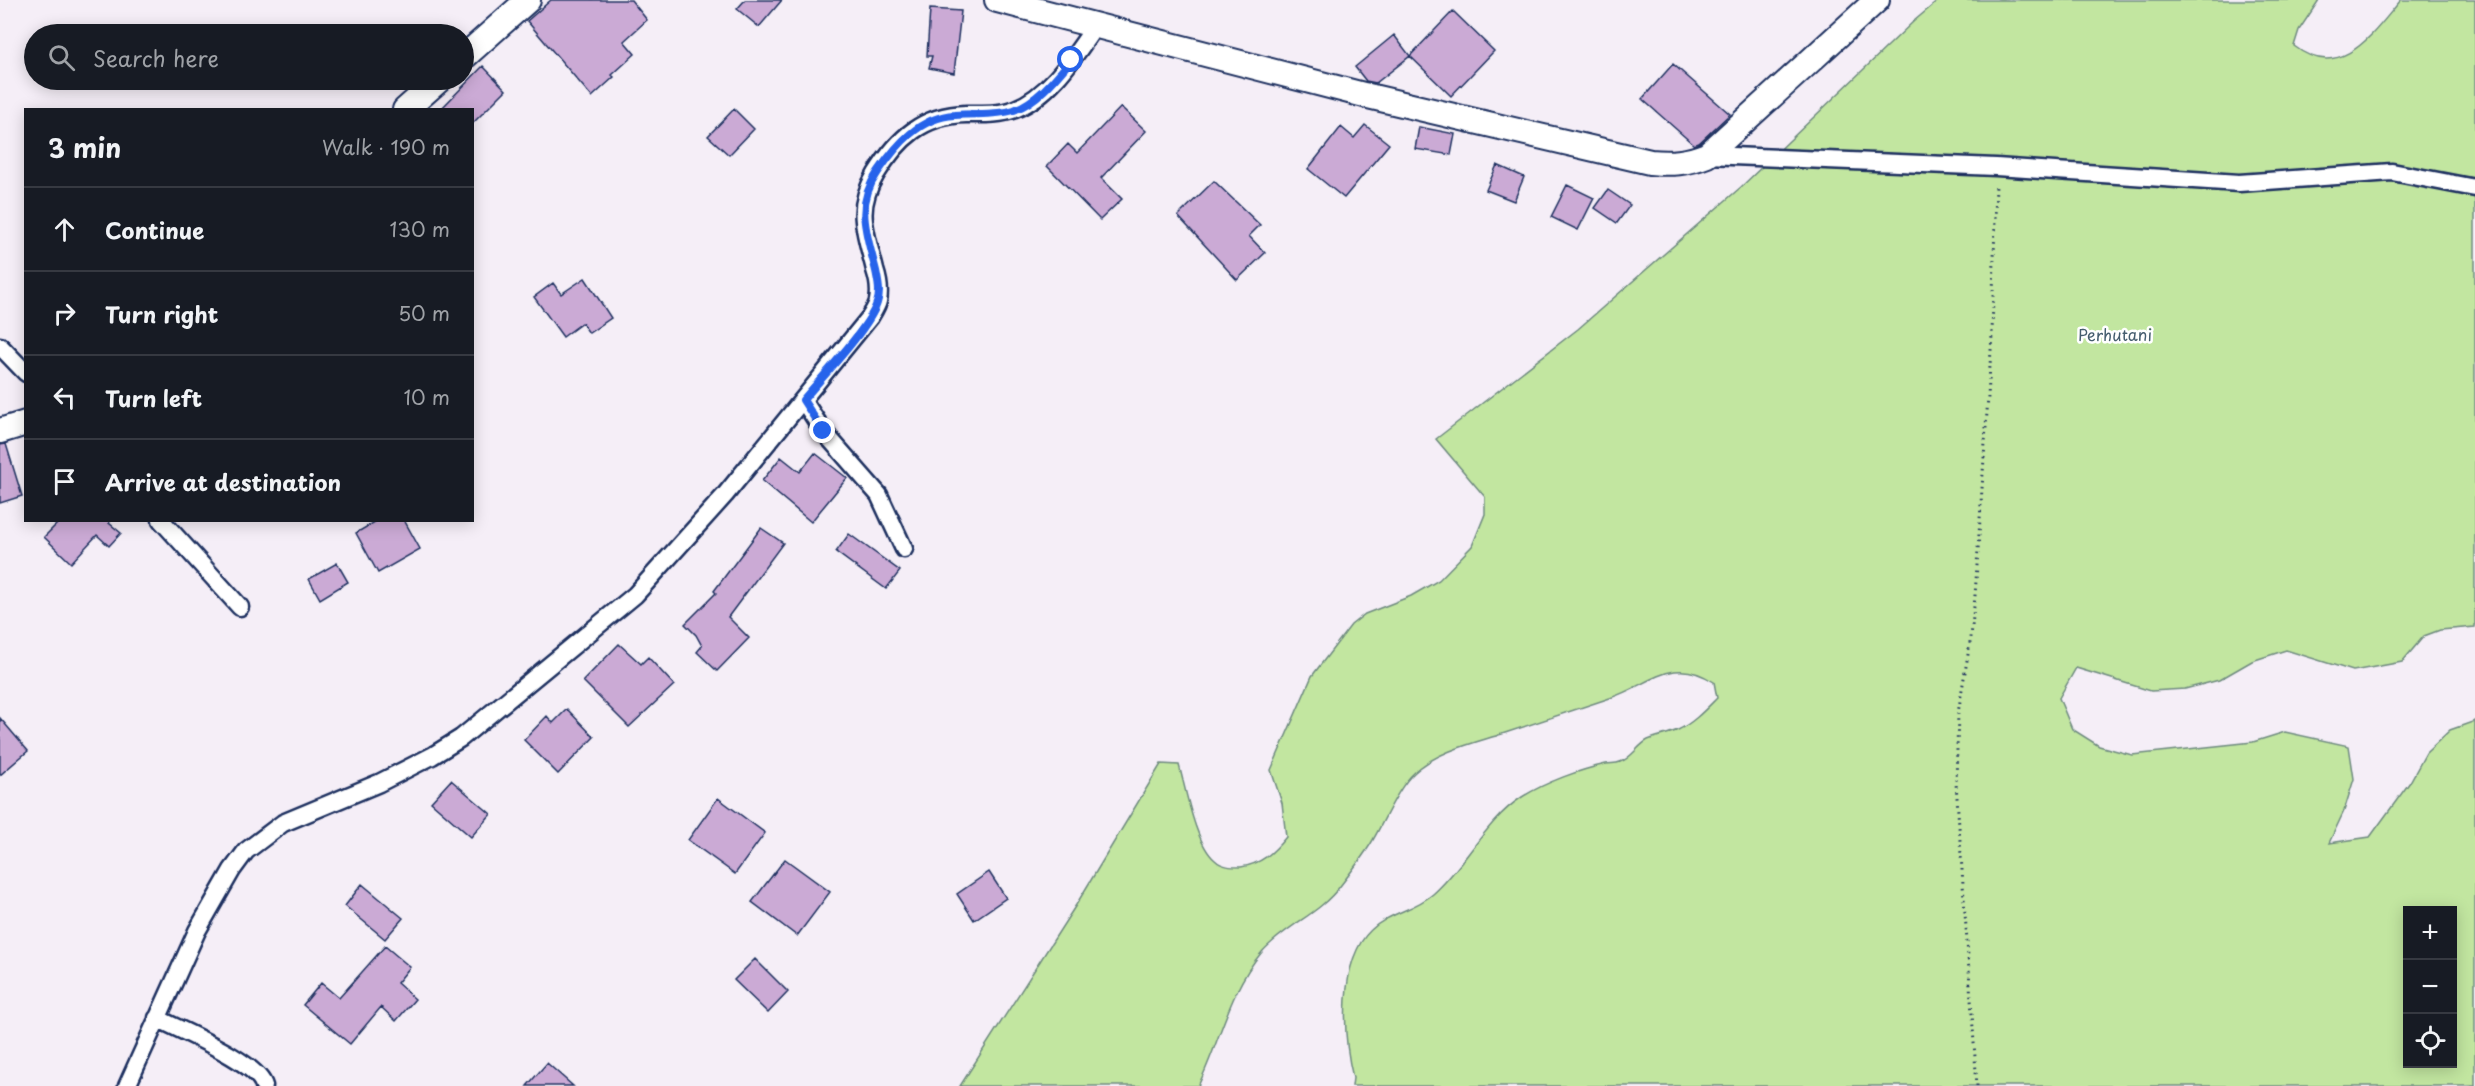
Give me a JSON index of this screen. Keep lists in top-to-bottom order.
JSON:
{
  "parks": ["Perhutani"],
  "page": {
    "search": "Search here",
    "heading": ["3 min", "Walk · 190 m"],
    "list": [
      ["Continue", "130 m"],
      ["Turn right", "50 m"],
      ["Turn left", "10 m"],
      "Arrive at destination"
    ],
    "map_buttons": ["+", "−"]
  }
}
